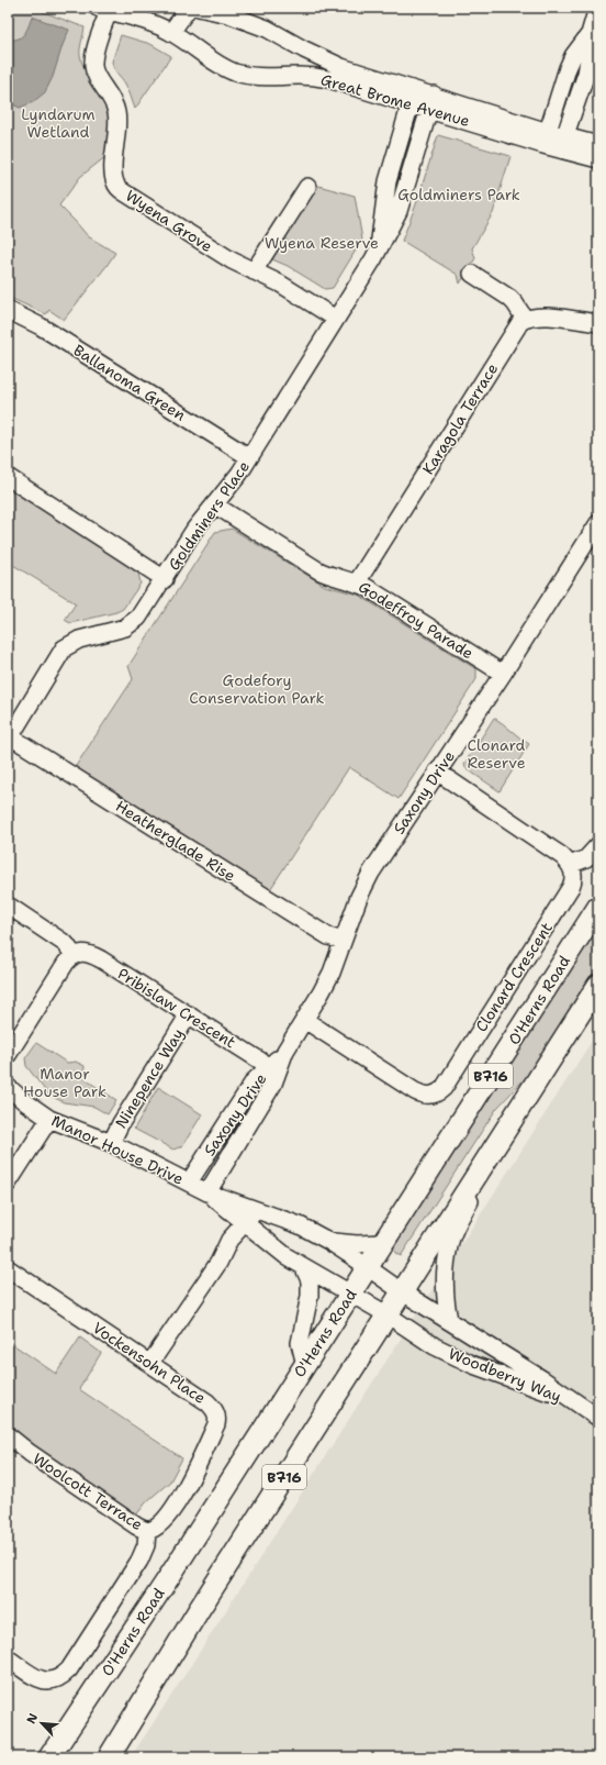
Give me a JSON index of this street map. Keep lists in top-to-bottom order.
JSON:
{
  "streets": {
    "main road": ["O'Herns Road", "B716"],
    "street": [
      "Great Brome Avenue",
      "Wyena Grove",
      "Ballanoma Green",
      "Karagola Terrace",
      "Goldminers Place",
      "Godeffroy Parade",
      "Saxony Drive",
      "Heatherglade Rise",
      "Clonard Crescent",
      "Pribislaw Crescent",
      "Ninepence Way",
      "Manor House Drive",
      "Vockensohn Place",
      "Woodberry Way",
      "Woolcott Terrace"
    ]
  },
  "crossings": [
    ["Great Brome Avenue", "Wyena Grove"],
    ["Great Brome Avenue", "Goldminers Place"],
    ["Wyena Grove", "Goldminers Place"],
    ["Ballanoma Green", "Goldminers Place"],
    ["Karagola Terrace", "Godeffroy Parade"],
    ["Goldminers Place", "Godeffroy Parade"],
    ["Goldminers Place", "Heatherglade Rise"],
    ["Godeffroy Parade", "Saxony Drive"],
    ["Saxony Drive", "Heatherglade Rise"],
    ["Saxony Drive", "Clonard Crescent"],
    ["Saxony Drive", "Pribislaw Crescent"],
    ["Saxony Drive", "Manor House Drive"],
    ["O'Herns Road", "Manor House Drive"],
    ["Pribislaw Crescent", "Ninepence Way"],
    ["B716", "Manor House Drive"],
    ["B716", "Woodberry Way"],
    ["Ninepence Way", "Manor House Drive"],
    ["Manor House Drive", "Woodberry Way"],
    ["Vockensohn Place", "Woolcott Terrace"]
  ],
  "parks": [
    "Lyndarum Wetland",
    "Goldminers Park",
    "Wyena Reserve",
    "Godefory Conservation Park",
    "Clonard Reserve",
    "Manor House Park"
  ],
  "north": "top left"
}
